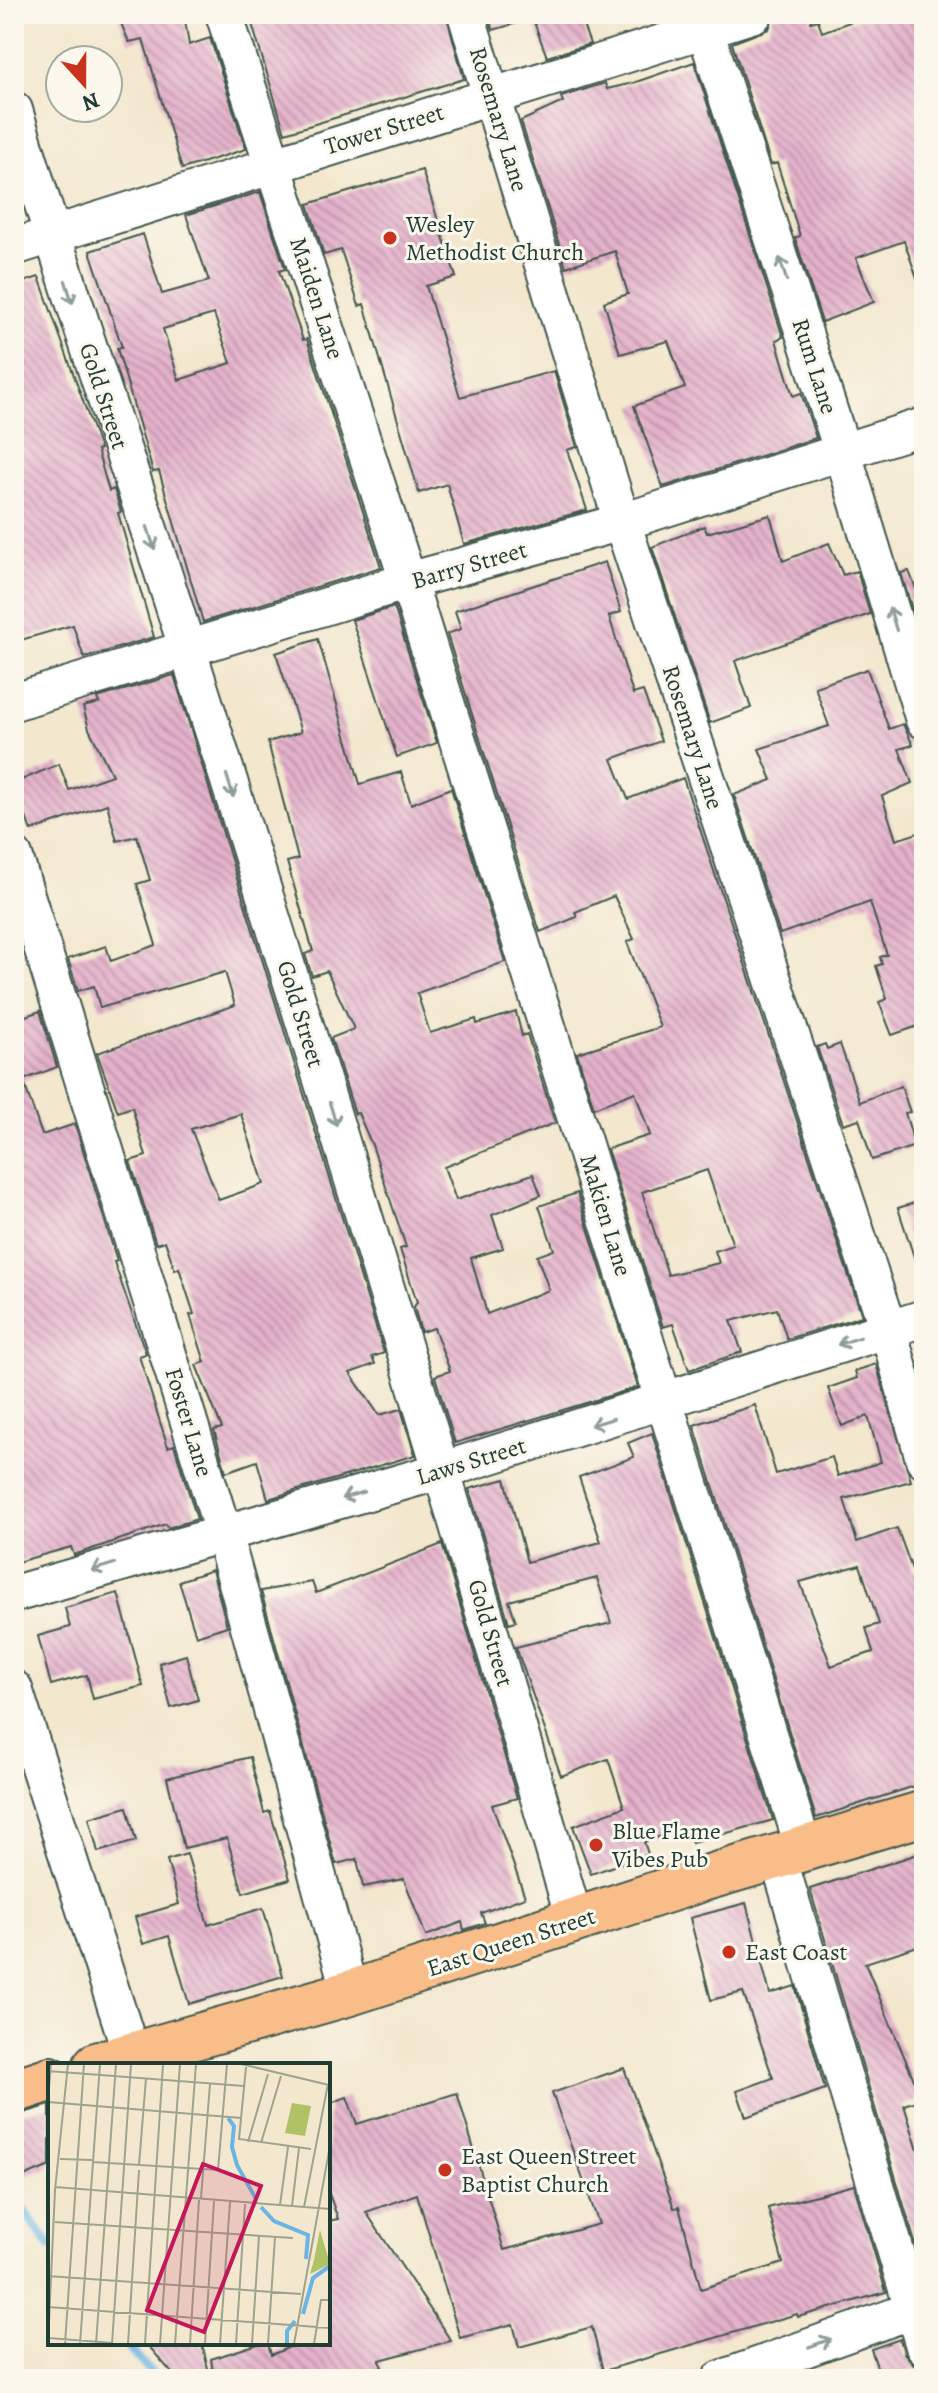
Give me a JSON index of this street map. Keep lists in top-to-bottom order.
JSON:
{
  "streets": {
    "main road": ["East Queen Street"],
    "street": [
      "Rosemary Lane",
      "Tower Street",
      "Maiden Lane",
      "Rum Lane",
      "Gold Street",
      "Barry Street",
      "Makien Lane",
      "Foster Lane",
      "Laws Street"
    ]
  },
  "crossings": [
    ["Rosemary Lane", "Tower Street"],
    ["Rosemary Lane", "Barry Street"],
    ["Rosemary Lane", "Laws Street"],
    ["Tower Street", "Maiden Lane"],
    ["Tower Street", "Rum Lane"],
    ["Tower Street", "Gold Street"],
    ["Maiden Lane", "Barry Street"],
    ["Maiden Lane", "Makien Lane"],
    ["Rum Lane", "Barry Street"],
    ["Gold Street", "Barry Street"],
    ["Gold Street", "Laws Street"],
    ["Gold Street", "East Queen Street"],
    ["Barry Street", "Makien Lane"],
    ["Makien Lane", "Laws Street"],
    ["Makien Lane", "East Queen Street"],
    ["Foster Lane", "Laws Street"],
    ["Foster Lane", "East Queen Street"]
  ],
  "one_way": ["Rum Lane", "Gold Street", "Laws Street"],
  "places": [
    "Wesley Methodist Church",
    "Blue Flame Vibes Pub",
    "East Coast",
    "East Queen Street Baptist Church"
  ],
  "north": "bottom"
}
